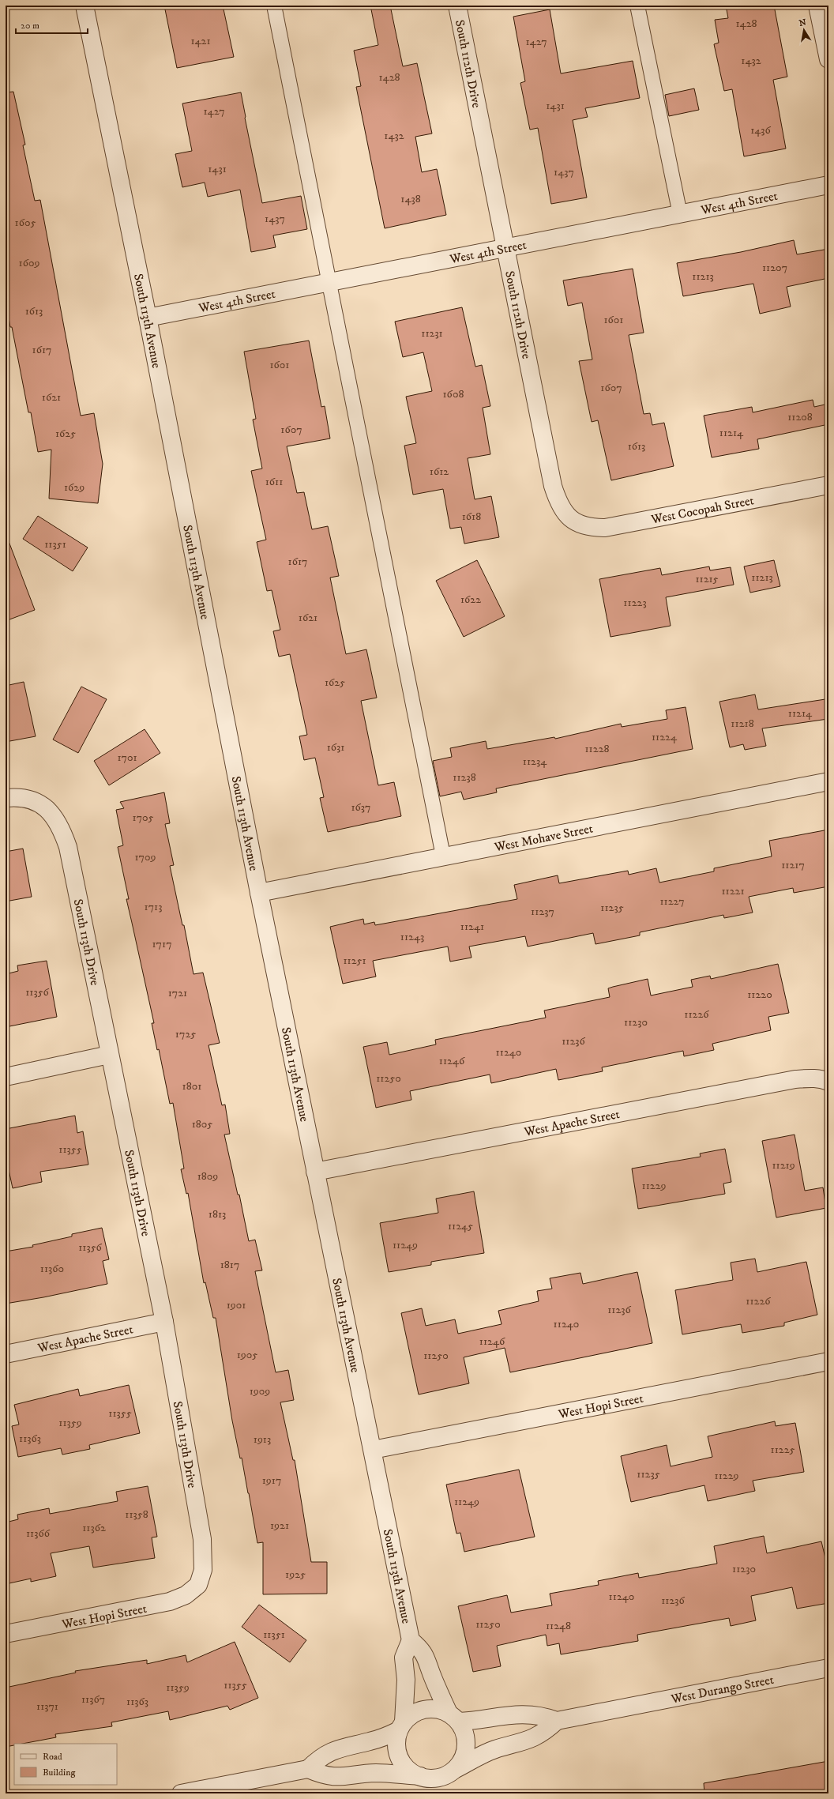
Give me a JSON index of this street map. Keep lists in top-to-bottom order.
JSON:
{
  "streets": {
    "street": [
      "South 112th Drive",
      "West 4th Street",
      "South 113th Avenue",
      "West Cocopah Street",
      "West Mohave Street",
      "South 113th Drive",
      "West Apache Street",
      "West Hopi Street",
      "West Durango Street"
    ]
  },
  "crossings": [
    ["South 112th Drive", "West 4th Street"],
    ["South 112th Drive", "West Cocopah Street"],
    ["West 4th Street", "South 113th Avenue"],
    ["South 113th Avenue", "West Mohave Street"],
    ["South 113th Avenue", "West Apache Street"],
    ["South 113th Avenue", "West Hopi Street"],
    ["South 113th Drive", "West Apache Street"],
    ["South 113th Drive", "West Hopi Street"]
  ],
  "house_numbers": [
    "1428",
    "1421",
    "1427",
    "1432",
    "1428",
    "1431",
    "1427",
    "1436",
    "1432",
    "1431",
    "1437",
    "1438",
    "1437",
    "1605",
    "1609",
    "11207",
    "11213",
    "1613",
    "1601",
    "11231",
    "1617",
    "1601",
    "1607",
    "1608",
    "1621",
    "11208",
    "1607",
    "11214",
    "1625",
    "1613",
    "1612",
    "1611",
    "1629",
    "1618",
    "11351",
    "1617",
    "11213",
    "11215",
    "1622",
    "11223",
    "1621",
    "1625",
    "11214",
    "11218",
    "11224",
    "1631",
    "11228",
    "1701",
    "11234",
    "11238",
    "1637",
    "1705",
    "1709",
    "11217",
    "11221",
    "11227",
    "1713",
    "11235",
    "11237",
    "11241",
    "11243",
    "1717",
    "11251",
    "11356",
    "1721",
    "11220",
    "11226",
    "11230",
    "1725",
    "11236",
    "11240",
    "11246",
    "11250",
    "1801",
    "1805",
    "11355",
    "11219",
    "1809",
    "11229",
    "1813",
    "11245",
    "11249",
    "11356",
    "1817",
    "11360",
    "11226",
    "1901",
    "11236",
    "11240",
    "11246",
    "1905",
    "11250",
    "1909",
    "11355",
    "11359",
    "11363",
    "1913",
    "11225",
    "11235",
    "11229",
    "1917",
    "11249",
    "11358",
    "1921",
    "11362",
    "11366",
    "11230",
    "1925",
    "11240",
    "11236",
    "11250",
    "11248",
    "11351",
    "11355",
    "11359",
    "11367",
    "11363",
    "11371"
  ],
  "legend": ["Road", "Building"],
  "scale_bar": "20 m",
  "north": "top"
}
